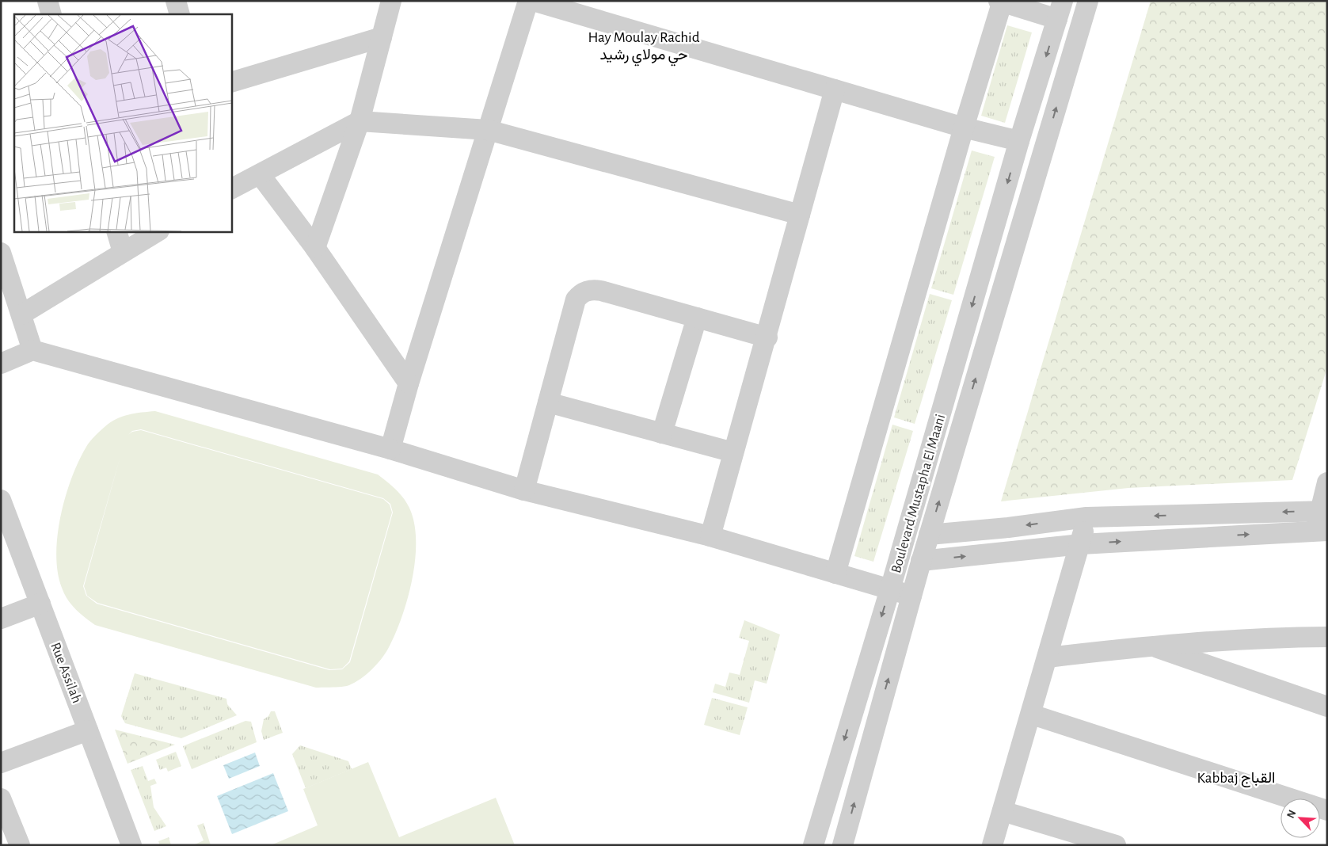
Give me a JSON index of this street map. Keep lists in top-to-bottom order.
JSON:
{
  "streets": {
    "street": ["Boulevard Mustapha El Maani", "Rue Assilah"]
  },
  "districts": ["Hay Moulay Rachid حي مولاي رشيد", "Kabbaj القباج"],
  "north": "top left"
}
